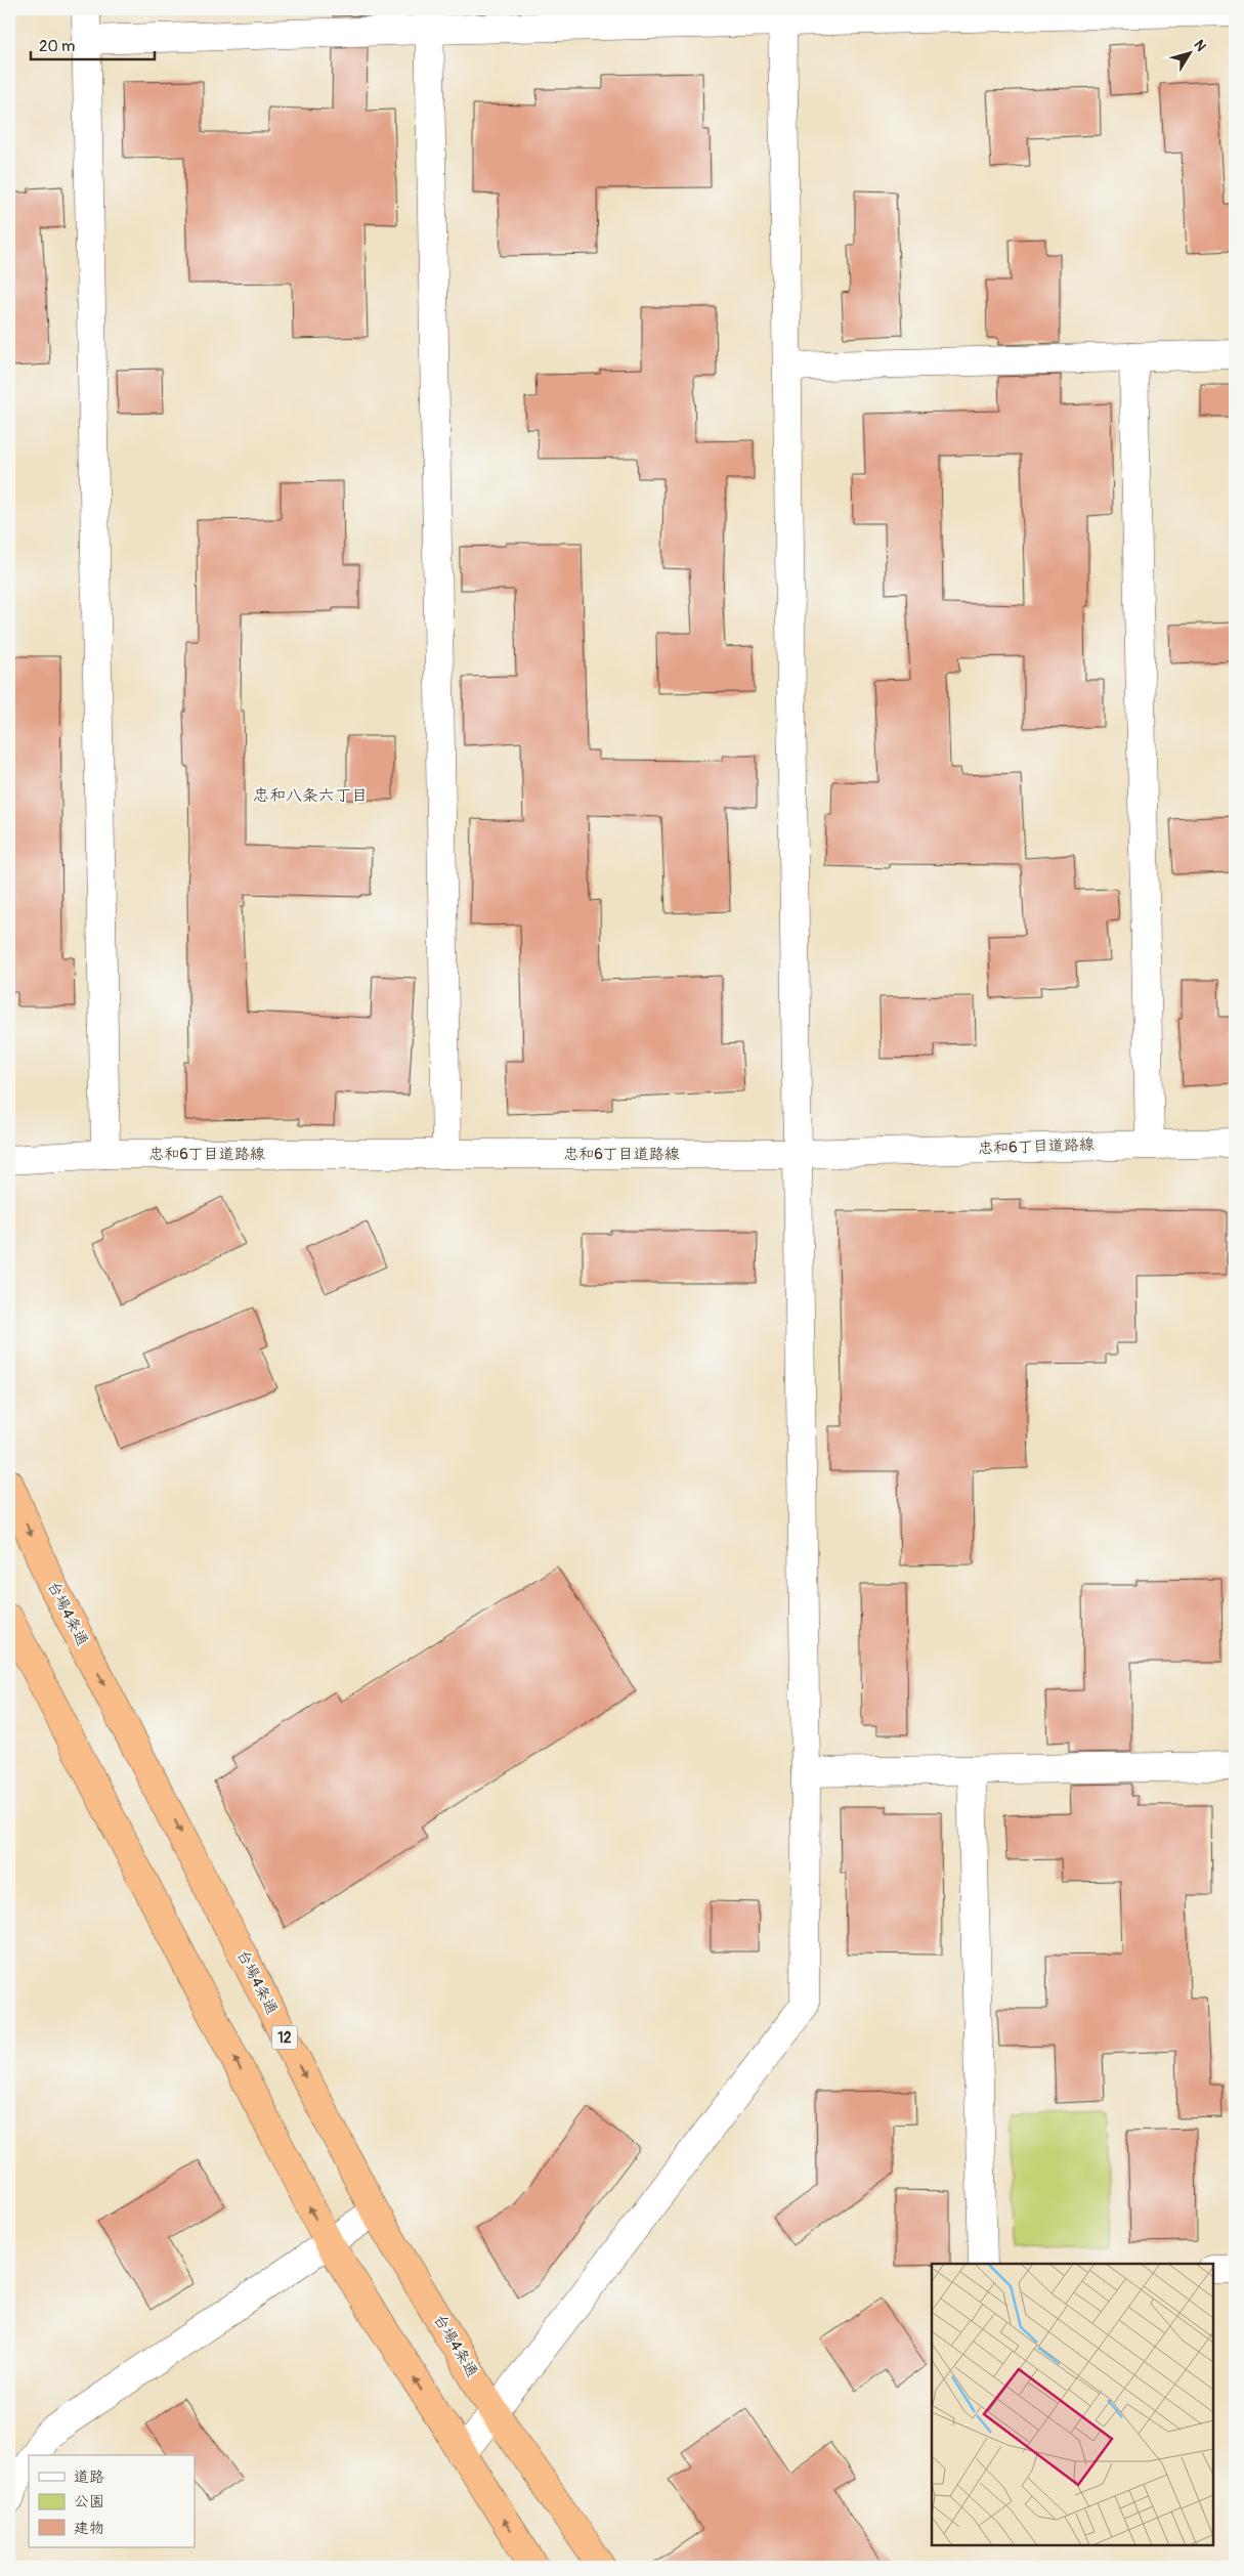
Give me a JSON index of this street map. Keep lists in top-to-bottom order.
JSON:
{
  "streets": {
    "highway": ["台場4条通", "12"],
    "street": ["忠和6丁目道路線"]
  },
  "districts": ["忠和八条六丁目"],
  "legend": ["道路", "公園", "建物"],
  "scale_bar": "20 m",
  "north": "top right"
}
